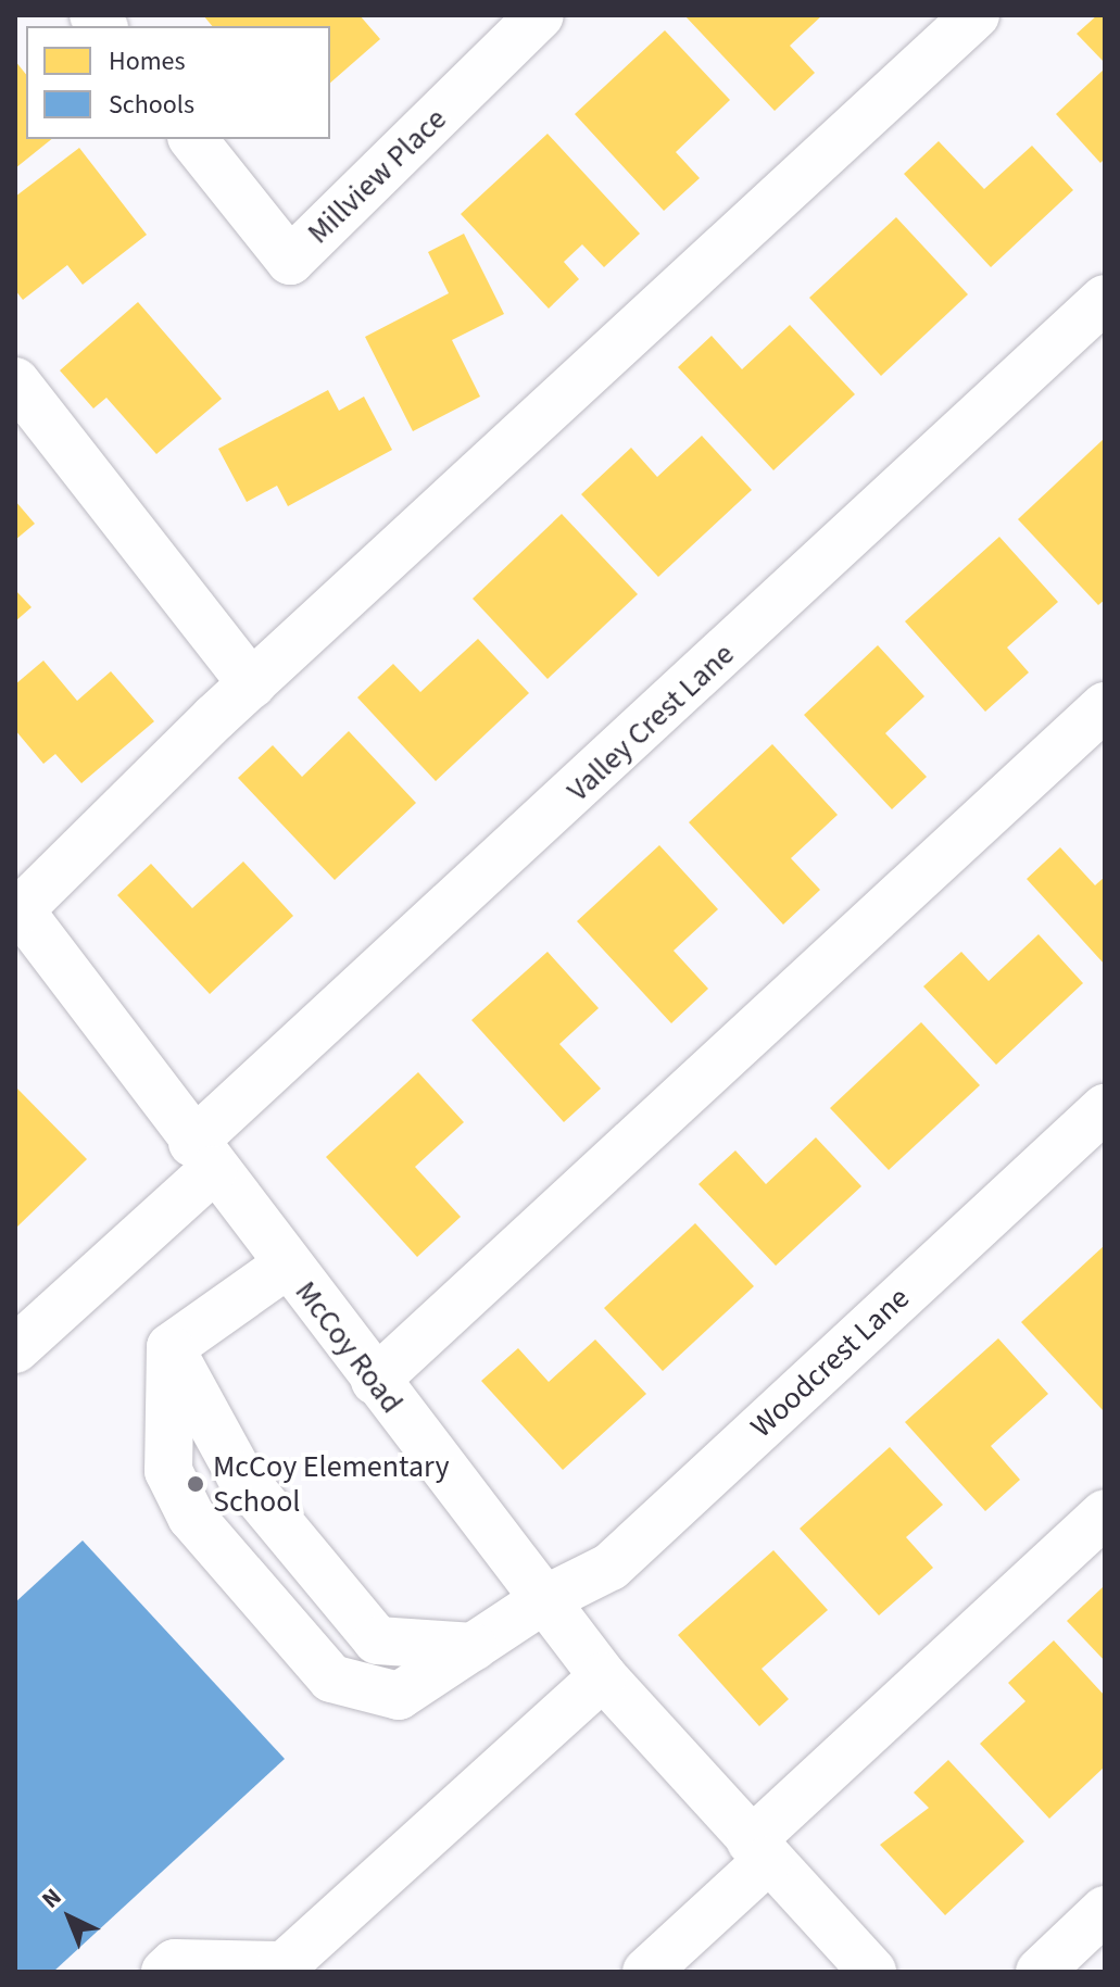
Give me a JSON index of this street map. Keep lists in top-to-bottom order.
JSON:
{
  "streets": {
    "street": [
      "Millview Place",
      "Valley Crest Lane",
      "McCoy Road",
      "Woodcrest Lane"
    ]
  },
  "crossings": [
    ["Valley Crest Lane", "McCoy Road"],
    ["McCoy Road", "Woodcrest Lane"]
  ],
  "places": ["McCoy Elementary School"],
  "legend": ["Homes", "Schools"],
  "north": "top left"
}
